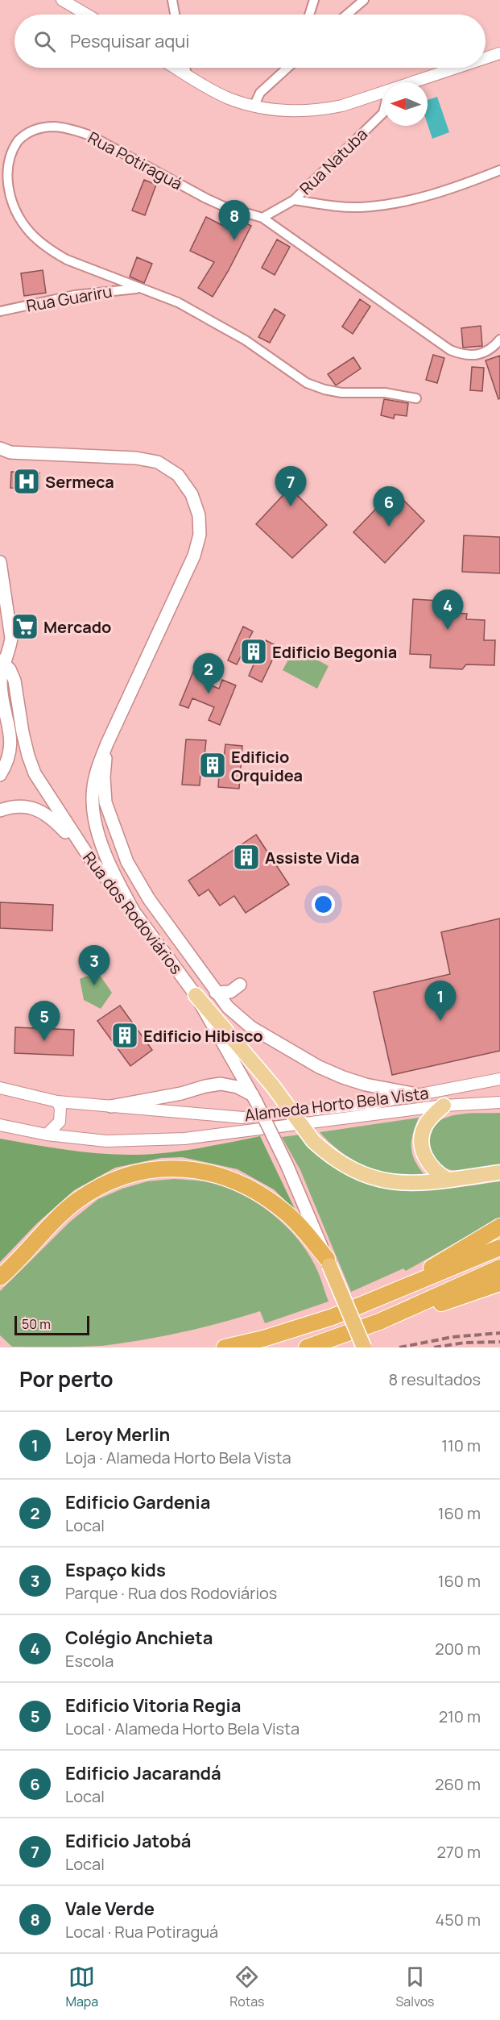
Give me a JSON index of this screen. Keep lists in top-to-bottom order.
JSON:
{
  "streets": {
    "highway": ["Rua dos Rodoviários"],
    "street": [
      "Rua Potiraguá",
      "Rua Natuba",
      "Rua Guariru",
      "Alameda Horto Bela Vista"
    ]
  },
  "crossings": [
    ["Rua Potiraguá", "Rua Natuba"],
    ["Rua Potiraguá", "Rua Guariru"]
  ],
  "places": {
    "hospital": ["Sermeca"],
    "supermarket": ["Mercado"],
    "building": [
      "Edificio Begonia",
      "Edificio Orquidea",
      "Assiste Vida",
      "Edificio Hibisco"
    ]
  },
  "scale_bar": "50 m",
  "north": "left",
  "page": {
    "search": "Pesquisar aqui",
    "pins": [
      "8",
      "7",
      "6",
      "4",
      "2",
      "3",
      "1",
      "5"
    ],
    "scale": "50 m",
    "heading": ["Por perto", "8 resultados"],
    "list": [
      {
        "mark": "1",
        "name": "Leroy Merlin",
        "note": "Loja · Alameda Horto Bela Vista",
        "value": "110 m"
      },
      {
        "mark": "2",
        "name": "Edificio Gardenia",
        "note": "Local",
        "value": "160 m"
      },
      {
        "mark": "3",
        "name": "Espaço kids",
        "note": "Parque · Rua dos Rodoviários",
        "value": "160 m"
      },
      {
        "mark": "4",
        "name": "Colégio Anchieta",
        "note": "Escola",
        "value": "200 m"
      },
      {
        "mark": "5",
        "name": "Edificio Vitoria Regia",
        "note": "Local · Alameda Horto Bela Vista",
        "value": "210 m"
      },
      {
        "mark": "6",
        "name": "Edificio Jacarandá",
        "note": "Local",
        "value": "260 m"
      },
      {
        "mark": "7",
        "name": "Edificio Jatobá",
        "note": "Local",
        "value": "270 m"
      },
      {
        "mark": "8",
        "name": "Vale Verde",
        "note": "Local · Rua Potiraguá",
        "value": "450 m"
      }
    ],
    "nav": ["Mapa", "Rotas", "Salvos"]
  }
}
